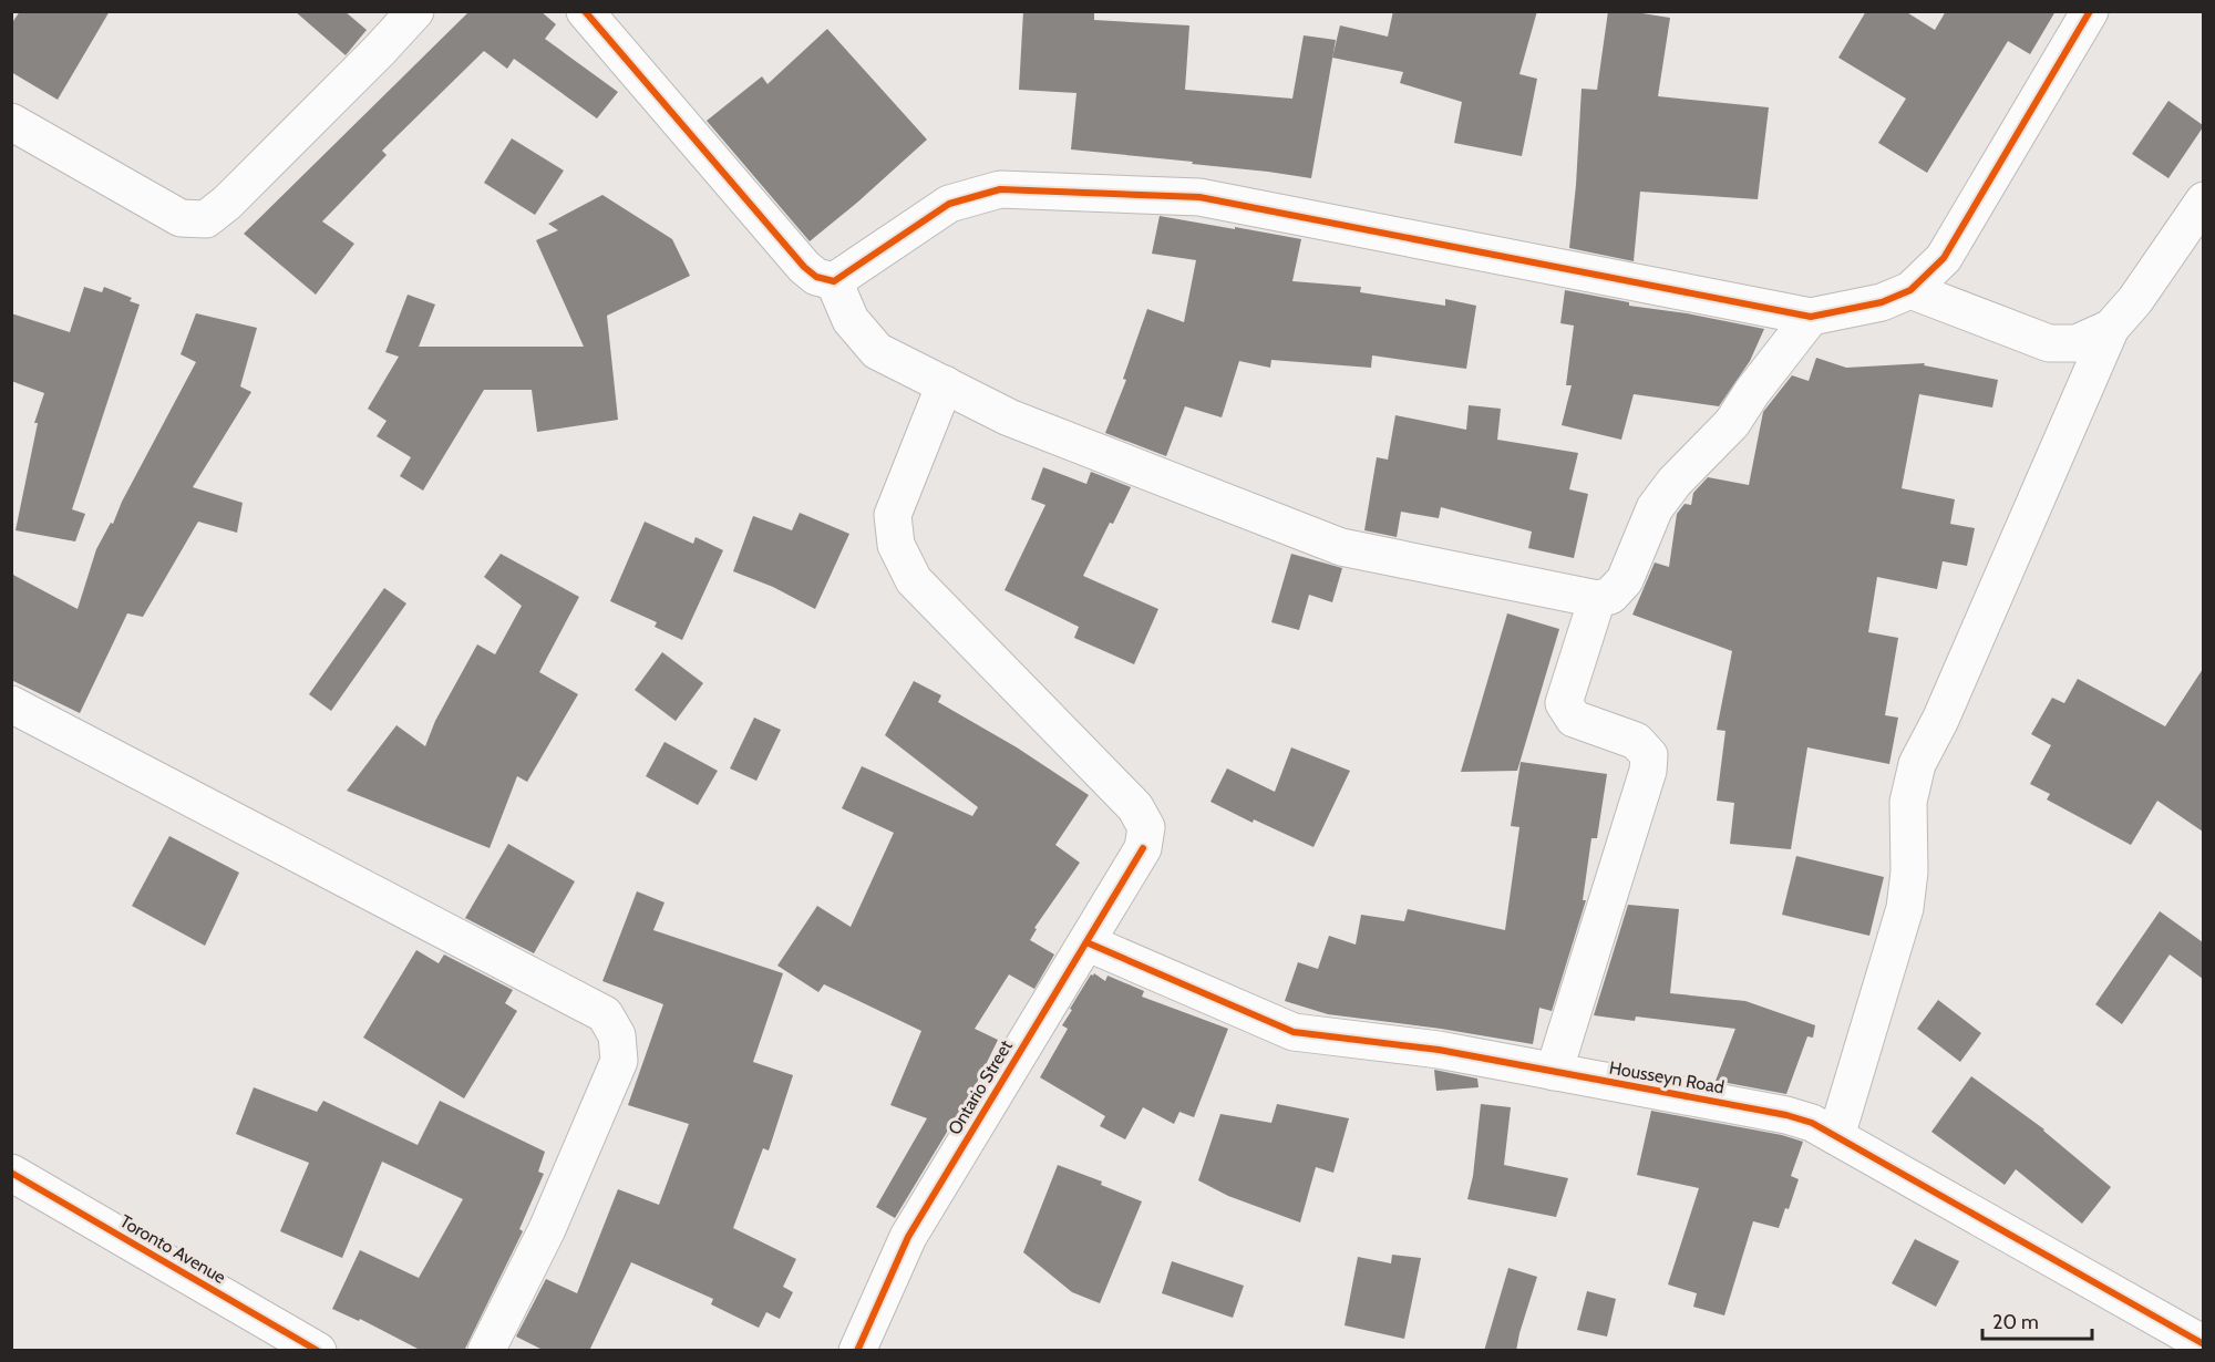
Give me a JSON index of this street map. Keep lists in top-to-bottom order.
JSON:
{
  "streets": {
    "street": ["Housseyn Road", "Ontario Street", "Toronto Avenue"]
  },
  "crossings": [
    ["Housseyn Road", "Ontario Street"]
  ],
  "scale_bar": "20 m"
}
